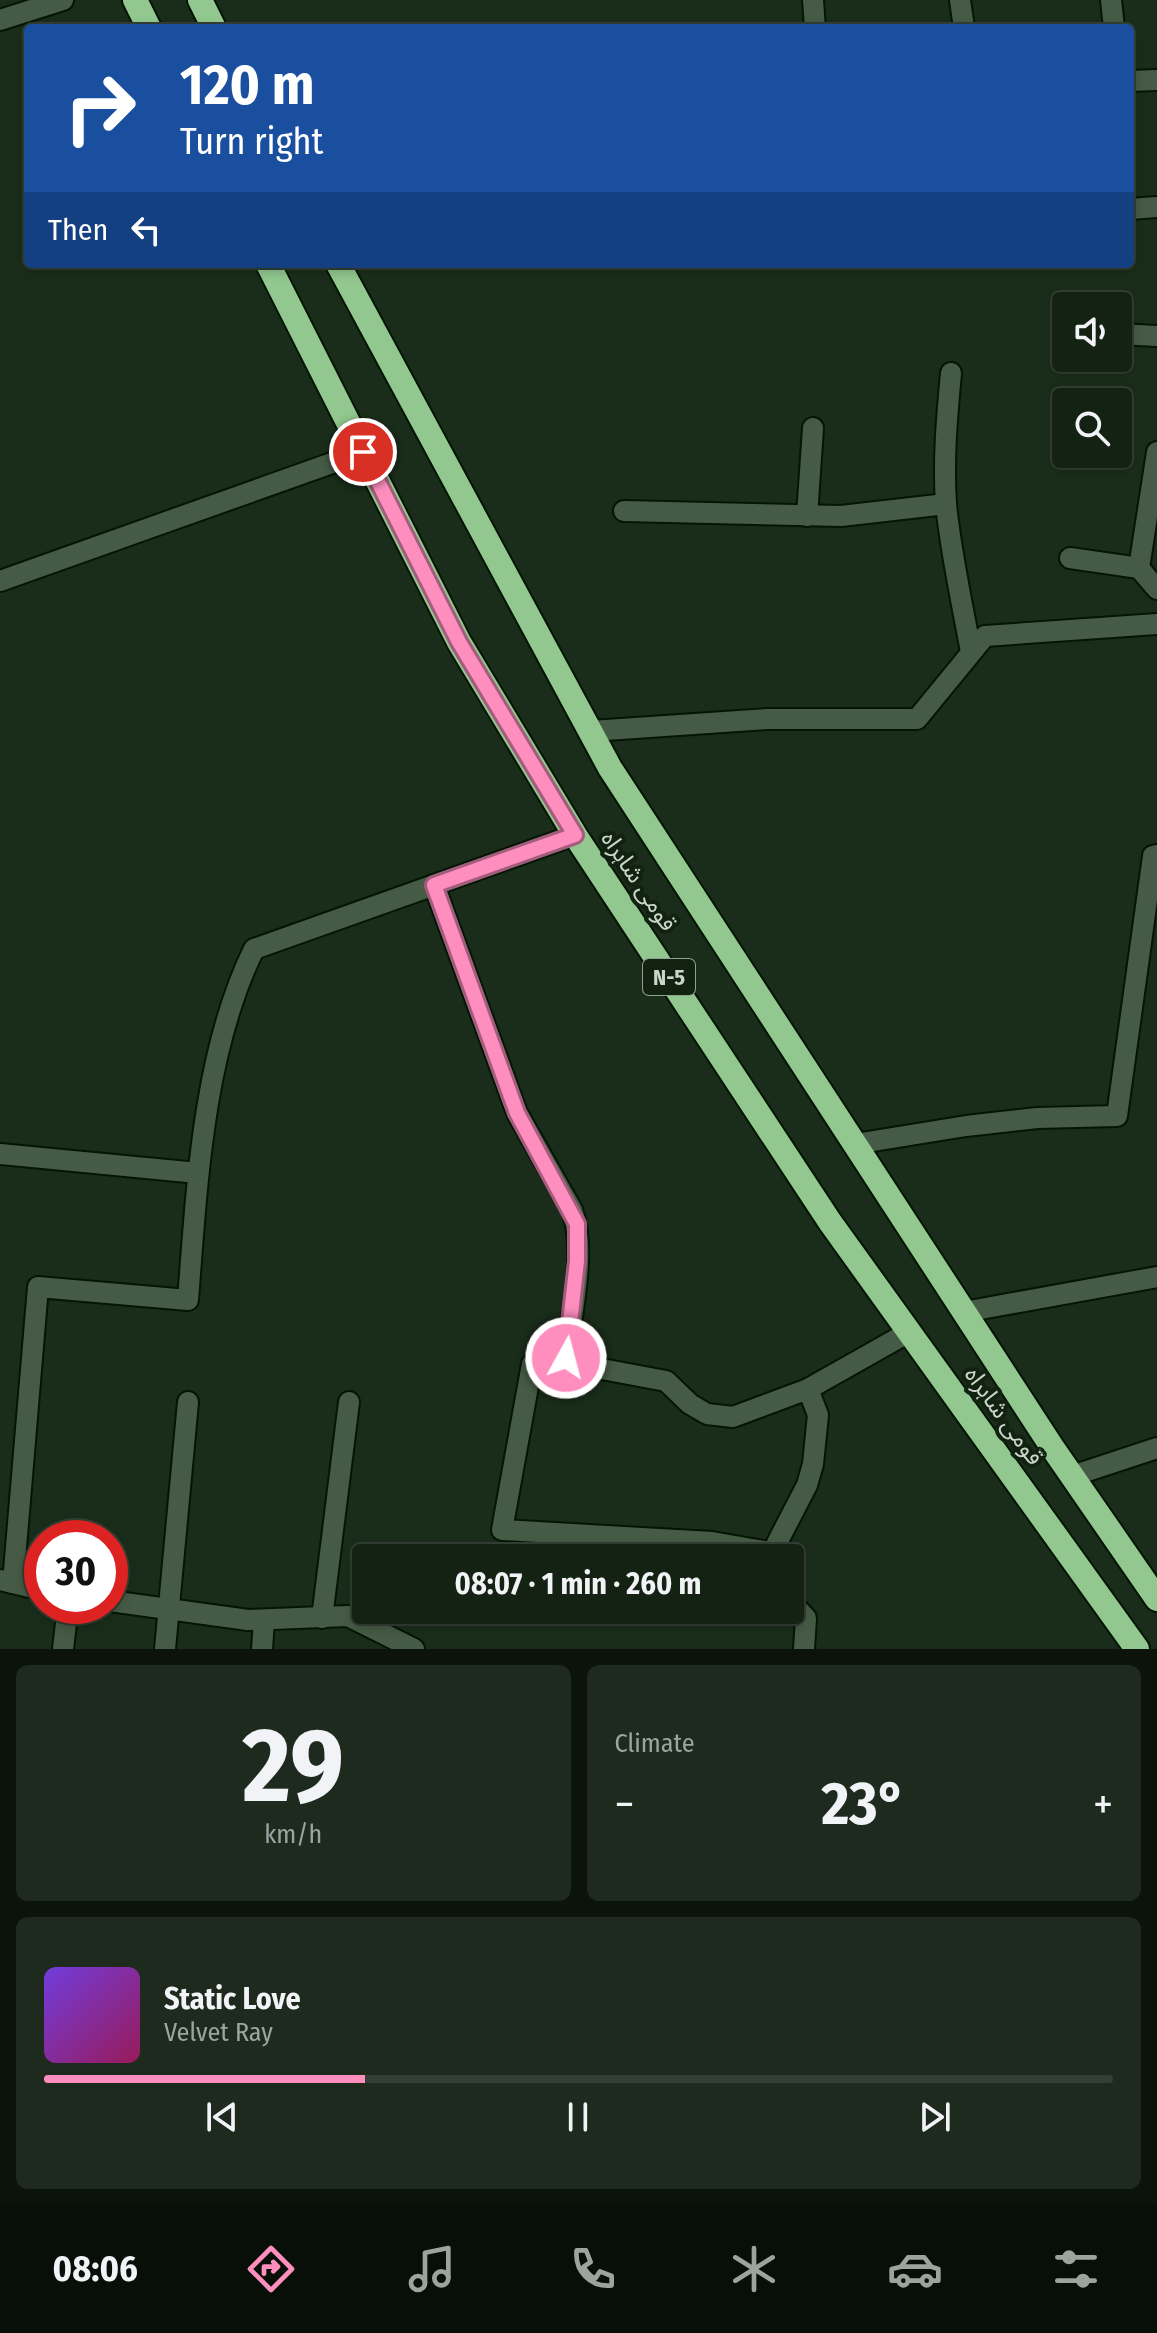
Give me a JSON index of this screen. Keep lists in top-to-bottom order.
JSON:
{
  "streets": {
    "highway": ["قومی شاہراہ", "N-5"]
  },
  "page": {
    "turn": ["120 m", "Turn right"],
    "then": "Then",
    "limit": "30",
    "trip": "08:07 · 1 min · 260 m",
    "tile": [
      ["29", "km/h"],
      "Climate"
    ],
    "heat": ["−", "23°", "+"],
    "song": ["Static Love", "Velvet Ray"],
    "tabs": "08:06"
  }
}
